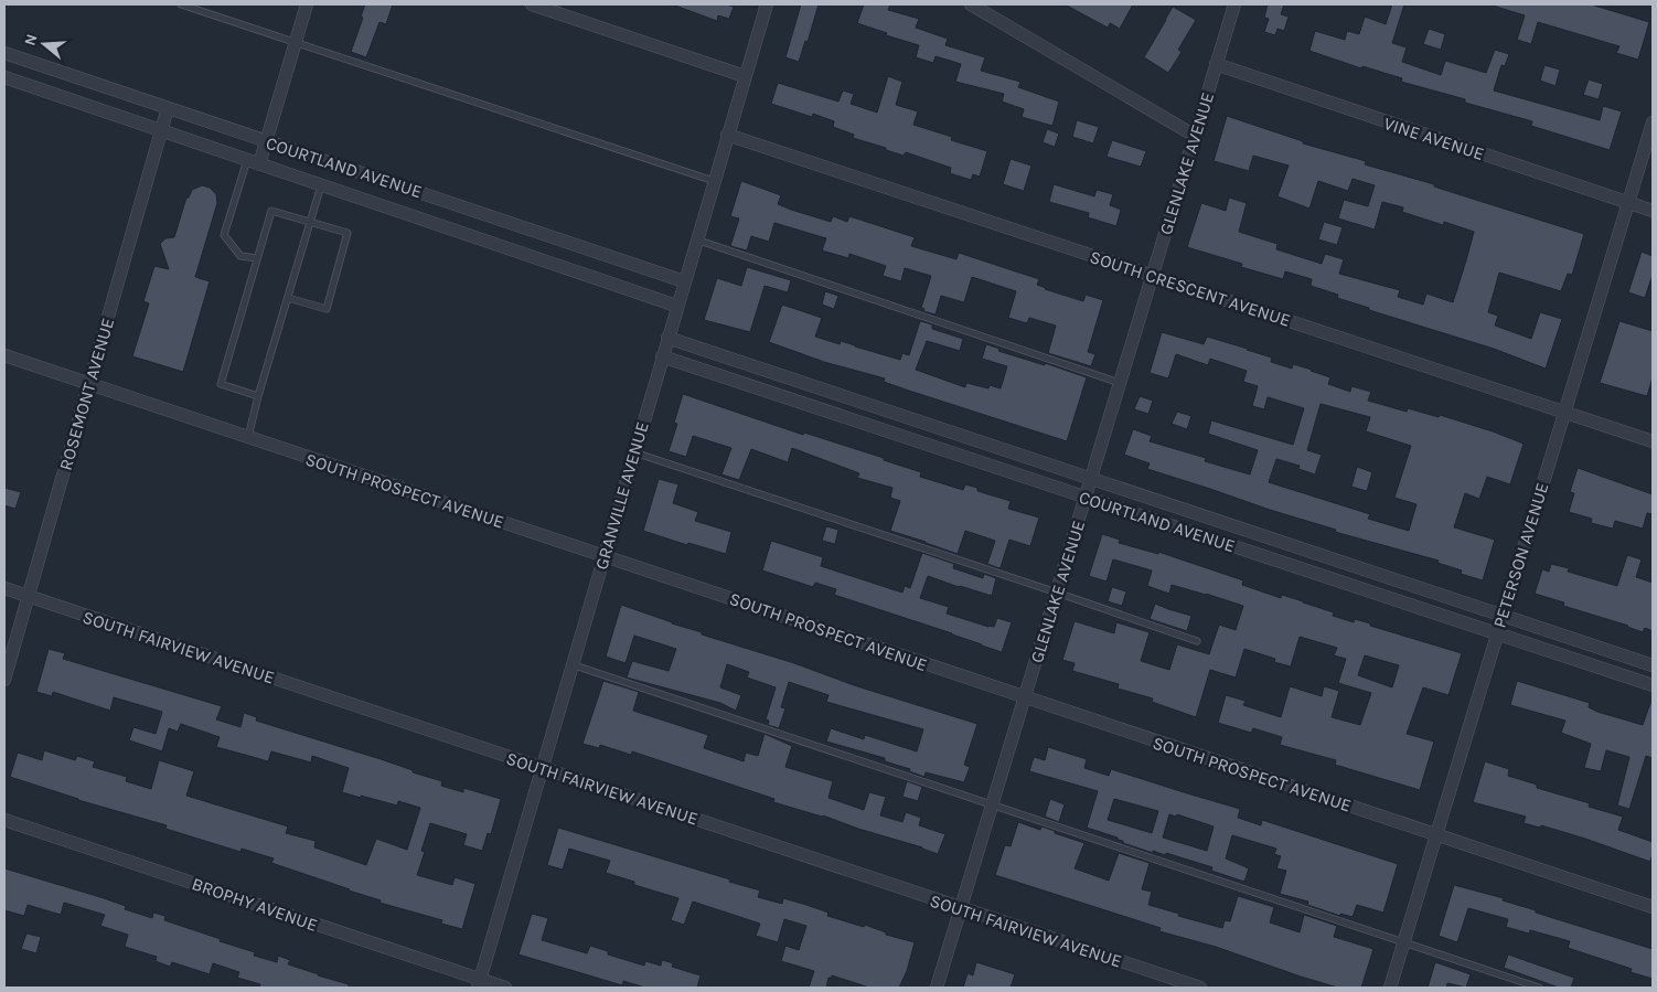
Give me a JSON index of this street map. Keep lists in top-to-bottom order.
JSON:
{
  "streets": {
    "street": [
      "VINE AVENUE",
      "GLENLAKE AVENUE",
      "COURTLAND AVENUE",
      "SOUTH CRESCENT AVENUE",
      "ROSEMONT AVENUE",
      "SOUTH PROSPECT AVENUE",
      "GRANVILLE AVENUE",
      "PETERSON AVENUE",
      "SOUTH FAIRVIEW AVENUE",
      "BROPHY AVENUE"
    ]
  },
  "crossings": [
    ["VINE AVENUE", "GLENLAKE AVENUE"],
    ["VINE AVENUE", "PETERSON AVENUE"],
    ["GLENLAKE AVENUE", "COURTLAND AVENUE"],
    ["GLENLAKE AVENUE", "SOUTH CRESCENT AVENUE"],
    ["GLENLAKE AVENUE", "SOUTH PROSPECT AVENUE"],
    ["GLENLAKE AVENUE", "SOUTH FAIRVIEW AVENUE"],
    ["COURTLAND AVENUE", "ROSEMONT AVENUE"],
    ["COURTLAND AVENUE", "GRANVILLE AVENUE"],
    ["COURTLAND AVENUE", "PETERSON AVENUE"],
    ["SOUTH CRESCENT AVENUE", "GRANVILLE AVENUE"],
    ["SOUTH CRESCENT AVENUE", "PETERSON AVENUE"],
    ["ROSEMONT AVENUE", "SOUTH PROSPECT AVENUE"],
    ["ROSEMONT AVENUE", "SOUTH FAIRVIEW AVENUE"],
    ["SOUTH PROSPECT AVENUE", "GRANVILLE AVENUE"],
    ["SOUTH PROSPECT AVENUE", "PETERSON AVENUE"],
    ["GRANVILLE AVENUE", "SOUTH FAIRVIEW AVENUE"],
    ["GRANVILLE AVENUE", "BROPHY AVENUE"]
  ],
  "north": "left"
}
